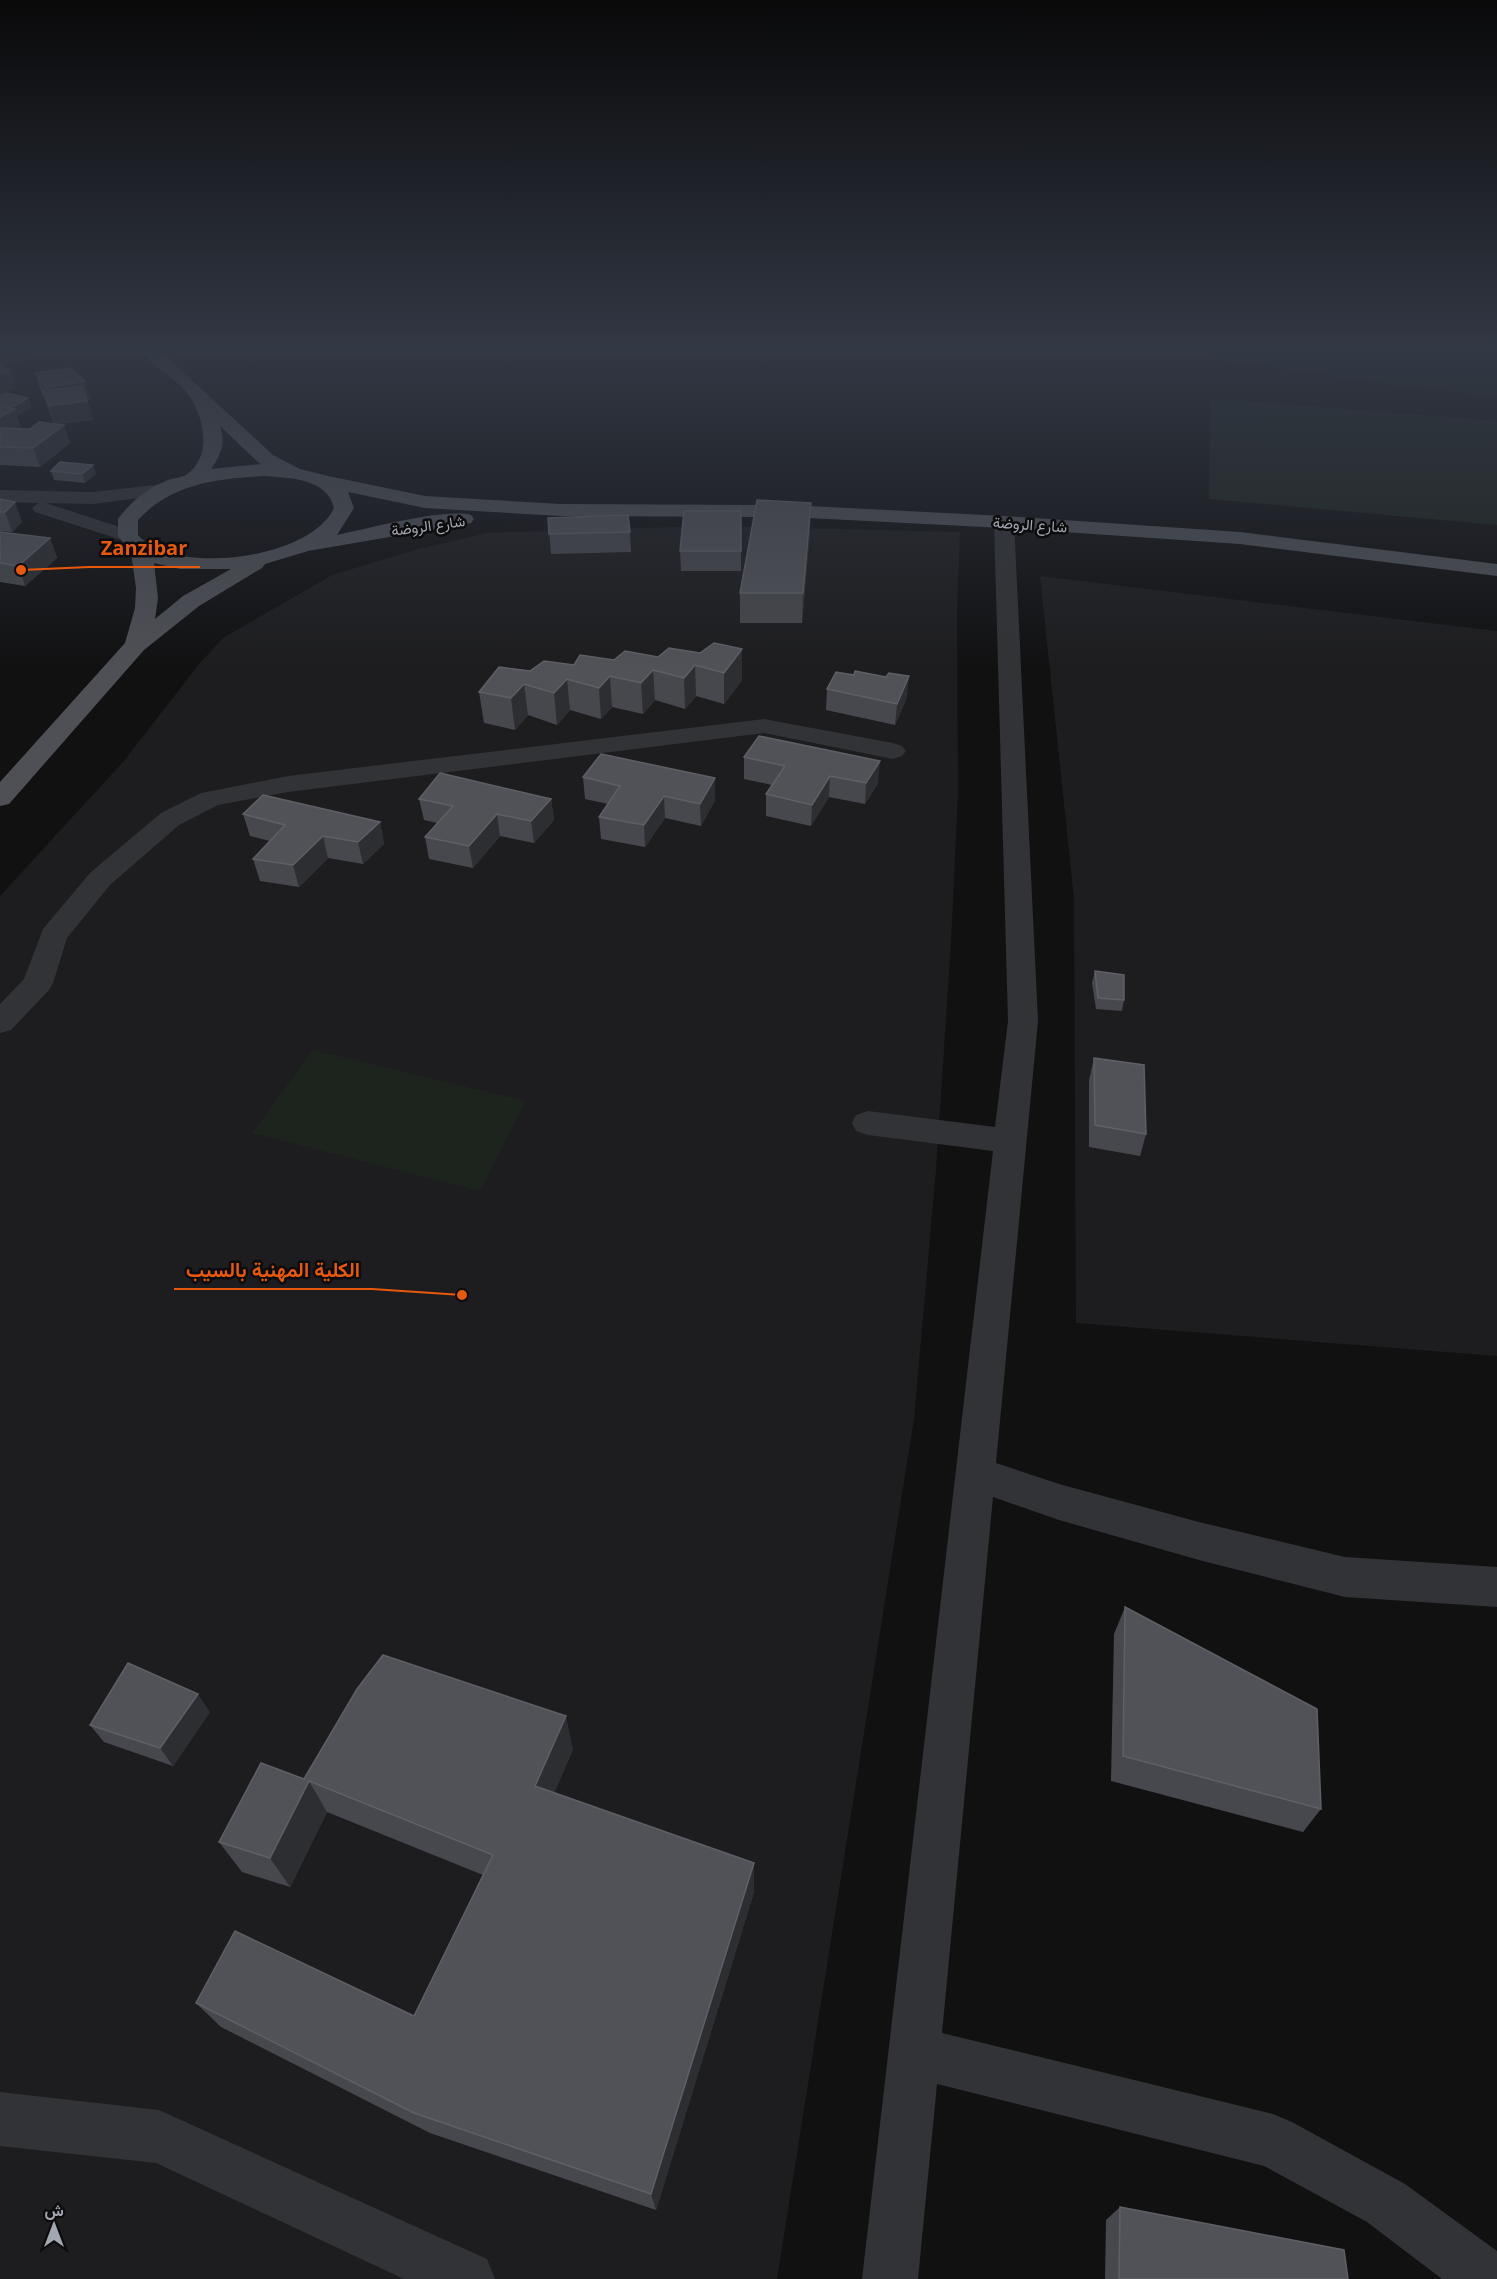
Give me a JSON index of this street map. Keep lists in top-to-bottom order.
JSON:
{
  "streets": {
    "main road": ["شارع الروضة"]
  },
  "places": ["Zanzibar", "الكلية المهنية بالسيب"],
  "north": "top"
}
